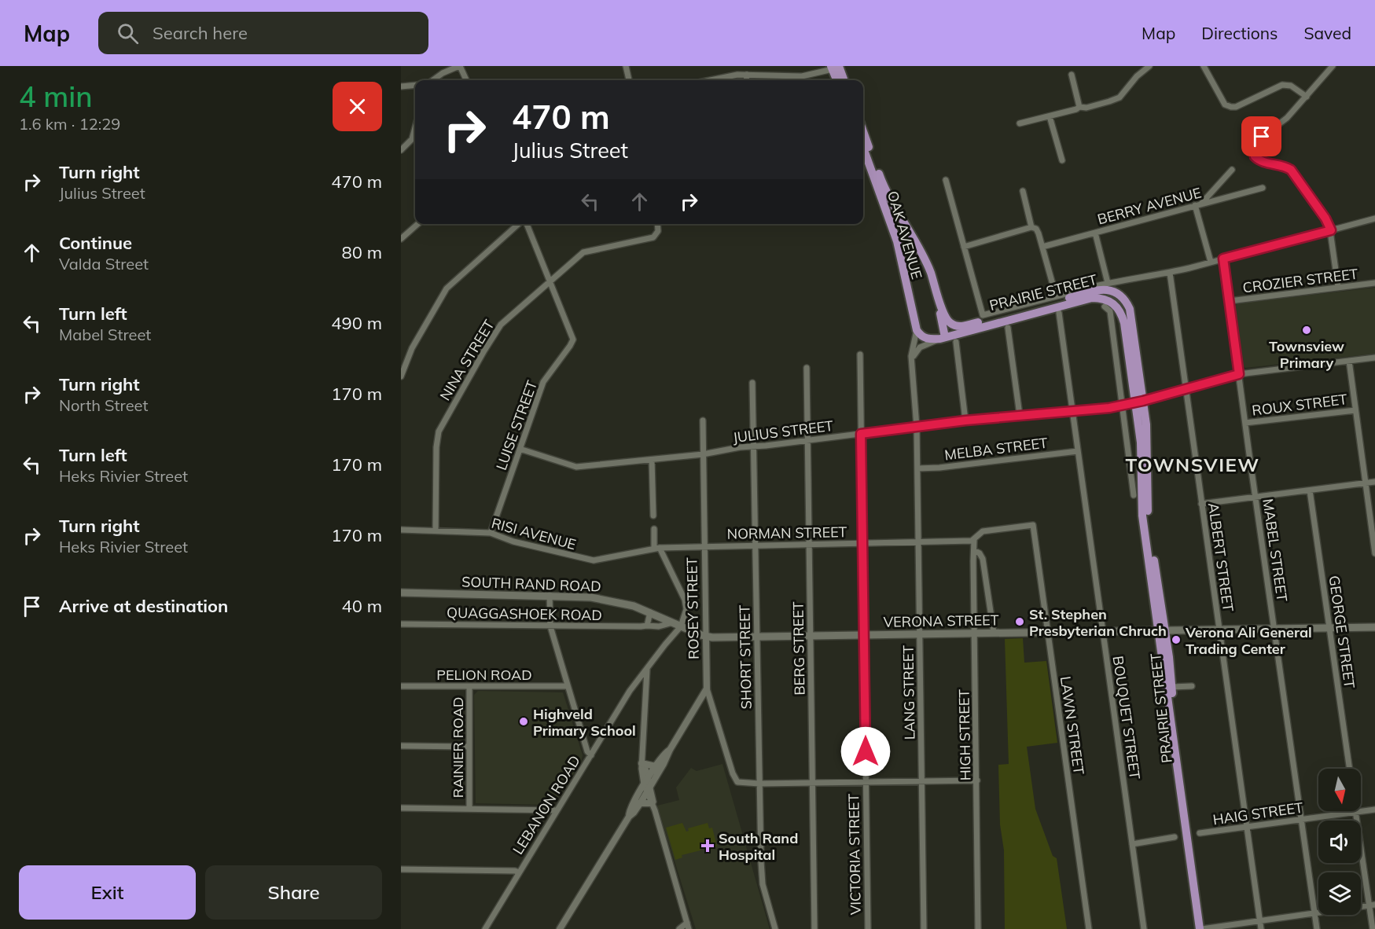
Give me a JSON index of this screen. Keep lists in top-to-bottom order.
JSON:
{
  "streets": {
    "main road": [
      "OAK AVENUE",
      "PRAIRIE STREET",
      "SOUTH RAND ROAD",
      "VERONA STREET"
    ],
    "street": [
      "BERRY AVENUE",
      "CROZIER STREET",
      "NINA STREET",
      "ROUX STREET",
      "LUISE STREET",
      "JULIUS STREET",
      "MELBA STREET",
      "NORMAN STREET",
      "RISI AVENUE",
      "MABEL STREET",
      "ALBERT STREET",
      "ROSEY STREET",
      "QUAGGASHOEK ROAD",
      "GEORGE STREET",
      "BERG STREET",
      "SHORT STREET",
      "PELION ROAD",
      "LANG STREET",
      "BOUQUET STREET",
      "LAWN STREET",
      "HIGH STREET",
      "RAINIER ROAD",
      "LEBANON ROAD",
      "HAIG STREET",
      "VICTORIA STREET"
    ]
  },
  "crossings": [
    ["BERRY AVENUE", "PRAIRIE STREET"],
    ["OAK AVENUE", "PRAIRIE STREET"],
    ["OAK AVENUE", "LANG STREET"],
    ["CROZIER STREET", "MABEL STREET"],
    ["PRAIRIE STREET", "JULIUS STREET"],
    ["PRAIRIE STREET", "VERONA STREET"],
    ["NINA STREET", "LUISE STREET"],
    ["NINA STREET", "RISI AVENUE"],
    ["ROUX STREET", "MABEL STREET"],
    ["LUISE STREET", "JULIUS STREET"],
    ["LUISE STREET", "RISI AVENUE"],
    ["JULIUS STREET", "MABEL STREET"],
    ["JULIUS STREET", "ALBERT STREET"],
    ["JULIUS STREET", "ROSEY STREET"],
    ["JULIUS STREET", "BERG STREET"],
    ["JULIUS STREET", "SHORT STREET"],
    ["JULIUS STREET", "LANG STREET"],
    ["JULIUS STREET", "BOUQUET STREET"],
    ["JULIUS STREET", "VICTORIA STREET"],
    ["MELBA STREET", "LANG STREET"],
    ["MELBA STREET", "BOUQUET STREET"],
    ["NORMAN STREET", "RISI AVENUE"],
    ["NORMAN STREET", "ROSEY STREET"],
    ["NORMAN STREET", "BERG STREET"],
    ["NORMAN STREET", "SHORT STREET"],
    ["NORMAN STREET", "LANG STREET"],
    ["NORMAN STREET", "LAWN STREET"],
    ["NORMAN STREET", "HIGH STREET"],
    ["NORMAN STREET", "VICTORIA STREET"],
    ["MABEL STREET", "VERONA STREET"],
    ["MABEL STREET", "HAIG STREET"],
    ["ALBERT STREET", "VERONA STREET"],
    ["ALBERT STREET", "HAIG STREET"],
    ["SOUTH RAND ROAD", "ROSEY STREET"],
    ["SOUTH RAND ROAD", "QUAGGASHOEK ROAD"],
    ["SOUTH RAND ROAD", "VERONA STREET"],
    ["SOUTH RAND ROAD", "LEBANON ROAD"],
    ["ROSEY STREET", "VERONA STREET"],
    ["ROSEY STREET", "SHORT STREET"],
    ["VERONA STREET", "GEORGE STREET"],
    ["VERONA STREET", "BERG STREET"],
    ["VERONA STREET", "SHORT STREET"],
    ["VERONA STREET", "LANG STREET"],
    ["VERONA STREET", "BOUQUET STREET"],
    ["VERONA STREET", "LAWN STREET"],
    ["VERONA STREET", "HIGH STREET"],
    ["VERONA STREET", "VICTORIA STREET"],
    ["PELION ROAD", "RAINIER ROAD"],
    ["LAWN STREET", "HIGH STREET"]
  ],
  "districts": ["TOWNSVIEW"],
  "places": {
    "other": [
      "Townsview Primary",
      "St. Stephen Presbyterian Chruch",
      "Verona Ali General Trading Center",
      "Highveld Primary School"
    ],
    "health": ["South Rand Hospital"]
  },
  "north": "bottom",
  "page": {
    "header": "Map",
    "search": "Search here",
    "nav": ["Map", "Directions", "Saved"],
    "heading": ["4 min", "1.6 km · 12:29"],
    "turn": ["470 m", "Julius Street"],
    "list": [
      {
        "name": "Turn right",
        "note": "Julius Street",
        "value": "470 m"
      },
      {
        "name": "Continue",
        "note": "Valda Street",
        "value": "80 m"
      },
      {
        "name": "Turn left",
        "note": "Mabel Street",
        "value": "490 m"
      },
      {
        "name": "Turn right",
        "note": "North Street",
        "value": "170 m"
      },
      {
        "name": "Turn left",
        "note": "Heks Rivier Street",
        "value": "170 m"
      },
      {
        "name": "Turn right",
        "note": "Heks Rivier Street",
        "value": "170 m"
      },
      {
        "name": "Arrive at destination",
        "value": "40 m"
      }
    ],
    "buttons": ["Exit", "Share"]
  }
}
